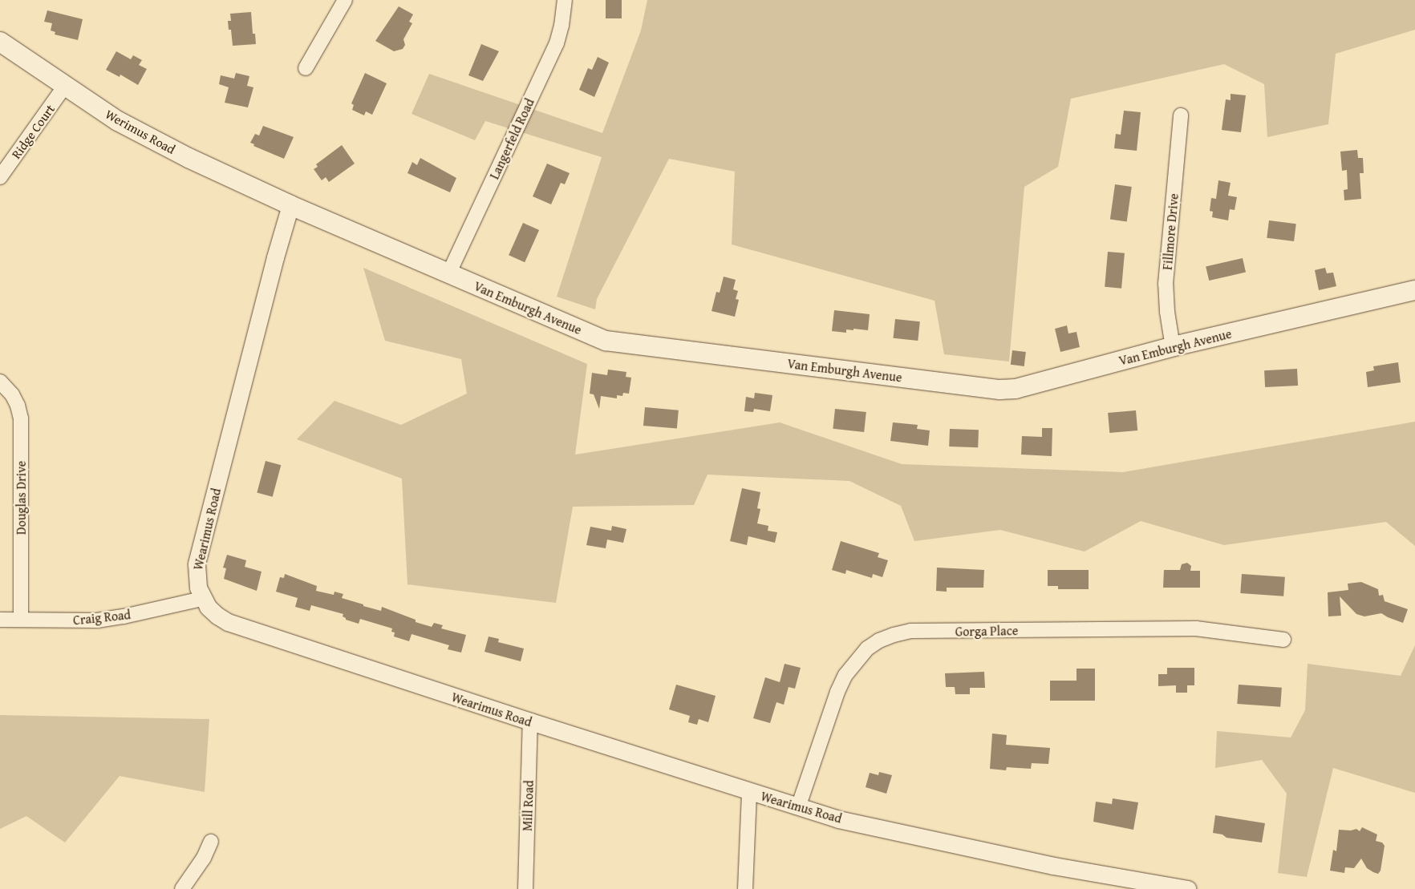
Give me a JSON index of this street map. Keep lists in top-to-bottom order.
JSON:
{
  "streets": {
    "main road": ["Werimus Road", "Van Emburgh Avenue"],
    "street": [
      "Ridge Court",
      "Langerfeld Road",
      "Fillmore Drive",
      "Douglas Drive",
      "Wearimus Road",
      "Craig Road",
      "Gorga Place",
      "Mill Road"
    ]
  },
  "crossings": [
    ["Ridge Court", "Werimus Road"],
    ["Werimus Road", "Van Emburgh Avenue"],
    ["Werimus Road", "Wearimus Road"],
    ["Langerfeld Road", "Van Emburgh Avenue"],
    ["Fillmore Drive", "Van Emburgh Avenue"],
    ["Van Emburgh Avenue", "Wearimus Road"],
    ["Douglas Drive", "Craig Road"],
    ["Wearimus Road", "Craig Road"],
    ["Wearimus Road", "Gorga Place"],
    ["Wearimus Road", "Mill Road"]
  ]
}
